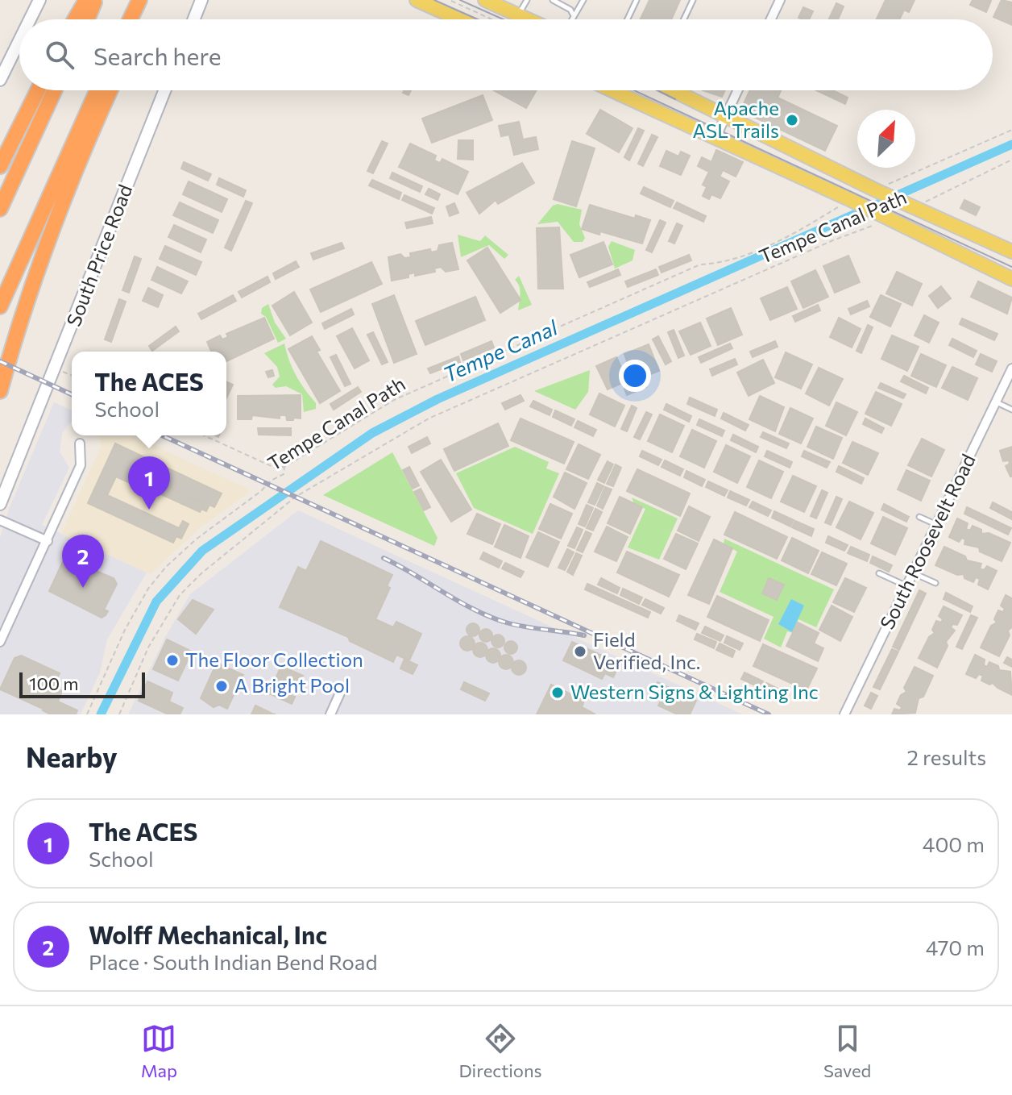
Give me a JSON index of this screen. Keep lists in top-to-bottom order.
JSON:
{
  "streets": {
    "main road": ["South Price Road"],
    "street": ["South Roosevelt Road"],
    "path": ["Tempe Canal Path"]
  },
  "water": ["Tempe Canal"],
  "places": [
    "Apache ASL Trails",
    "Field Verified, Inc.",
    "The Floor Collection",
    "A Bright Pool",
    "Western Signs & Lighting Inc"
  ],
  "scale_bar": "100 m",
  "north": "top right",
  "page": {
    "search": "Search here",
    "popup": ["The ACES", "School"],
    "pins": ["1", "2"],
    "scale": "100 m",
    "heading": ["Nearby", "2 results"],
    "list": [
      {
        "mark": "1",
        "name": "The ACES",
        "note": "School",
        "value": "400 m"
      },
      {
        "mark": "2",
        "name": "Wolff Mechanical, Inc",
        "note": "Place · South Indian Bend Road",
        "value": "470 m"
      }
    ],
    "nav": ["Map", "Directions", "Saved"]
  }
}
